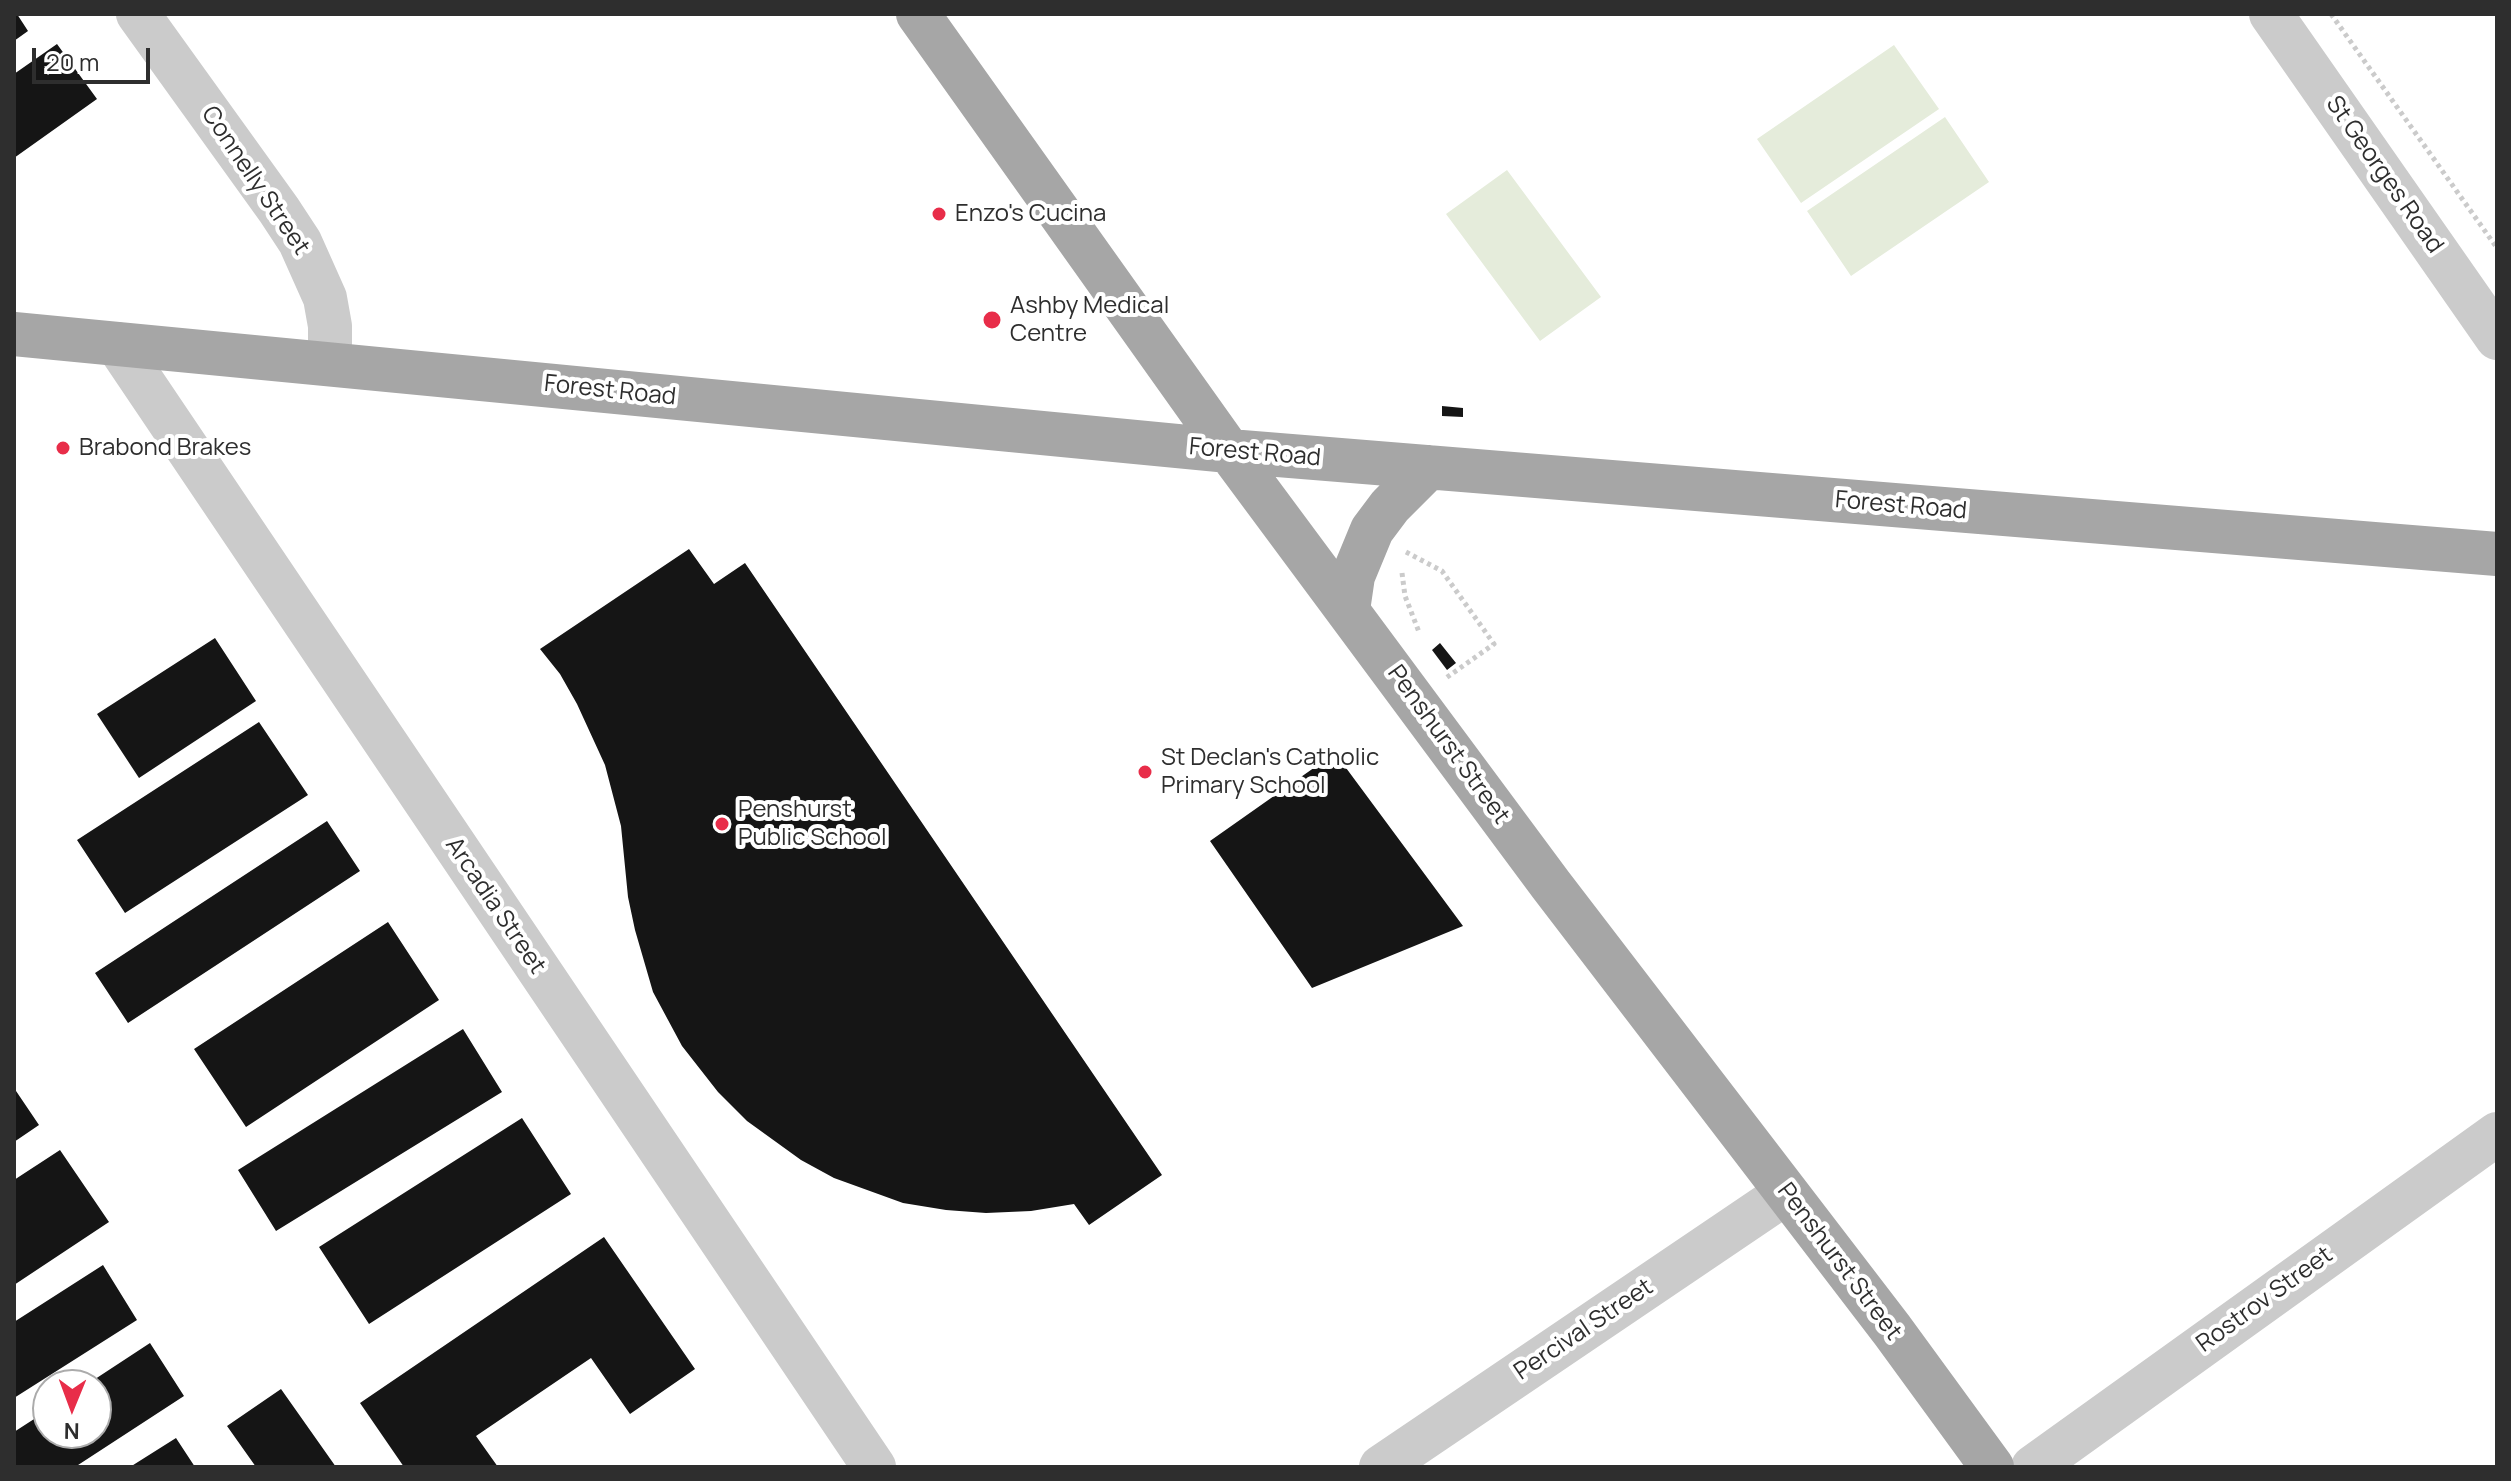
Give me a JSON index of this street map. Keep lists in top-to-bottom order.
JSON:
{
  "streets": {
    "main road": ["Forest Road", "Penshurst Street"],
    "street": [
      "St Georges Road",
      "Connelly Street",
      "Arcadia Street",
      "Rostrov Street",
      "Percival Street"
    ]
  },
  "crossings": [
    ["Connelly Street", "Forest Road"],
    ["Forest Road", "Penshurst Street"],
    ["Forest Road", "Arcadia Street"],
    ["Penshurst Street", "Percival Street"]
  ],
  "places": [
    "Enzo's Cucina",
    "Ashby Medical Centre",
    "Brabond Brakes",
    "St Declan's Catholic Primary School",
    "Penshurst Public School"
  ],
  "scale_bar": "20 m",
  "north": "bottom"
}
